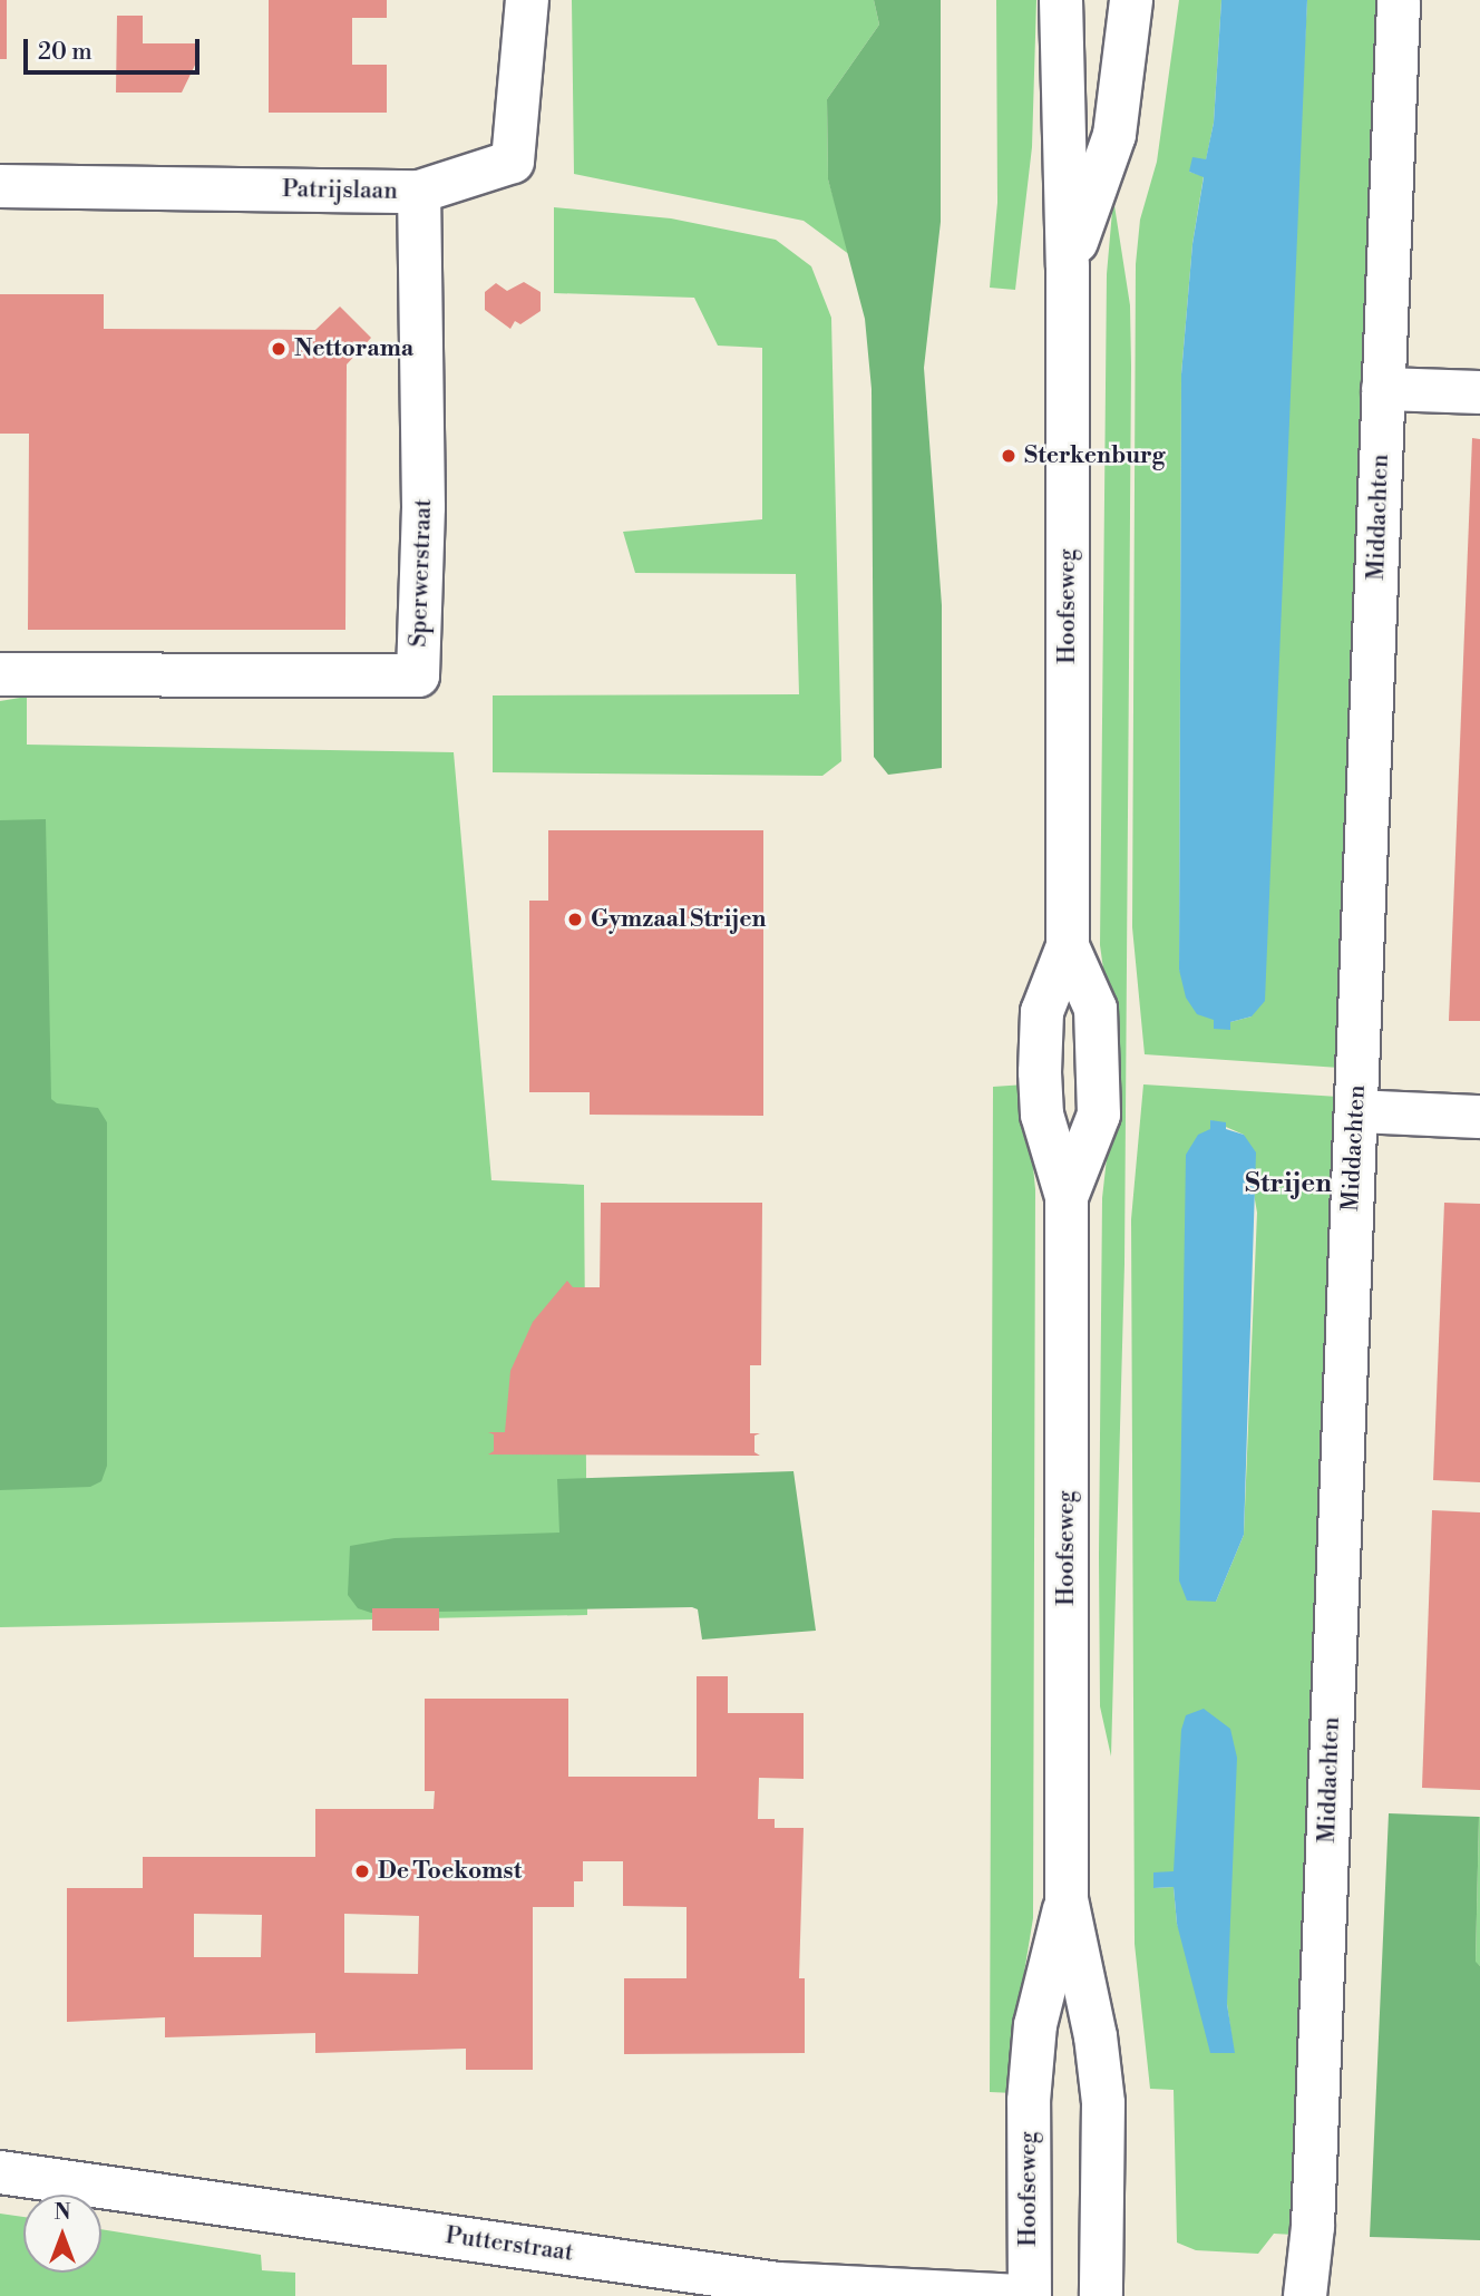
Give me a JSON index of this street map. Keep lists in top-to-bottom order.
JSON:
{
  "streets": {
    "street": [
      "Patrijslaan",
      "Middachten",
      "Sperwerstraat",
      "Hoofseweg",
      "Putterstraat"
    ]
  },
  "crossings": [
    ["Patrijslaan", "Sperwerstraat"]
  ],
  "districts": ["Strijen"],
  "places": [
    "Nettorama",
    "Sterkenburg",
    "Gymzaal Strijen",
    "De Toekomst"
  ],
  "scale_bar": "20 m",
  "north": "top"
}
